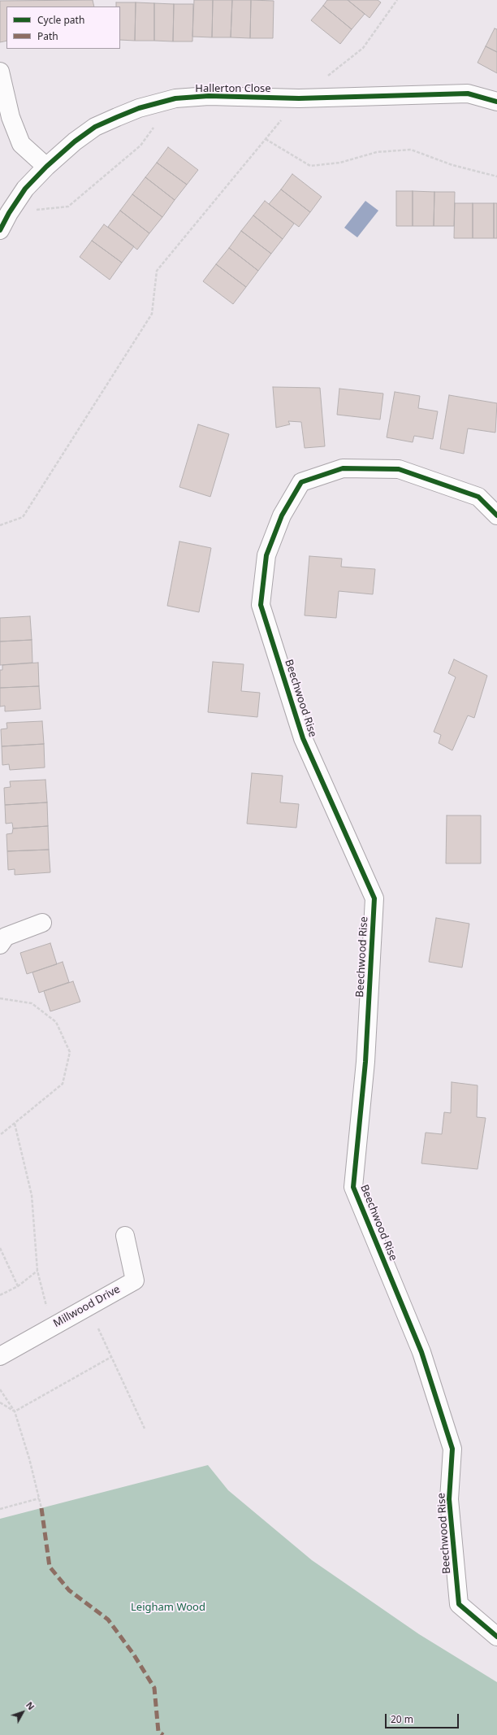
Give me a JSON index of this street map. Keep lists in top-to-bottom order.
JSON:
{
  "streets": {
    "street": ["Hallerton Close", "Beechwood Rise", "Millwood Drive"]
  },
  "parks": ["Leigham Wood"],
  "legend": ["Cycle path", "Path"],
  "scale_bar": "20 m",
  "north": "top right"
}
